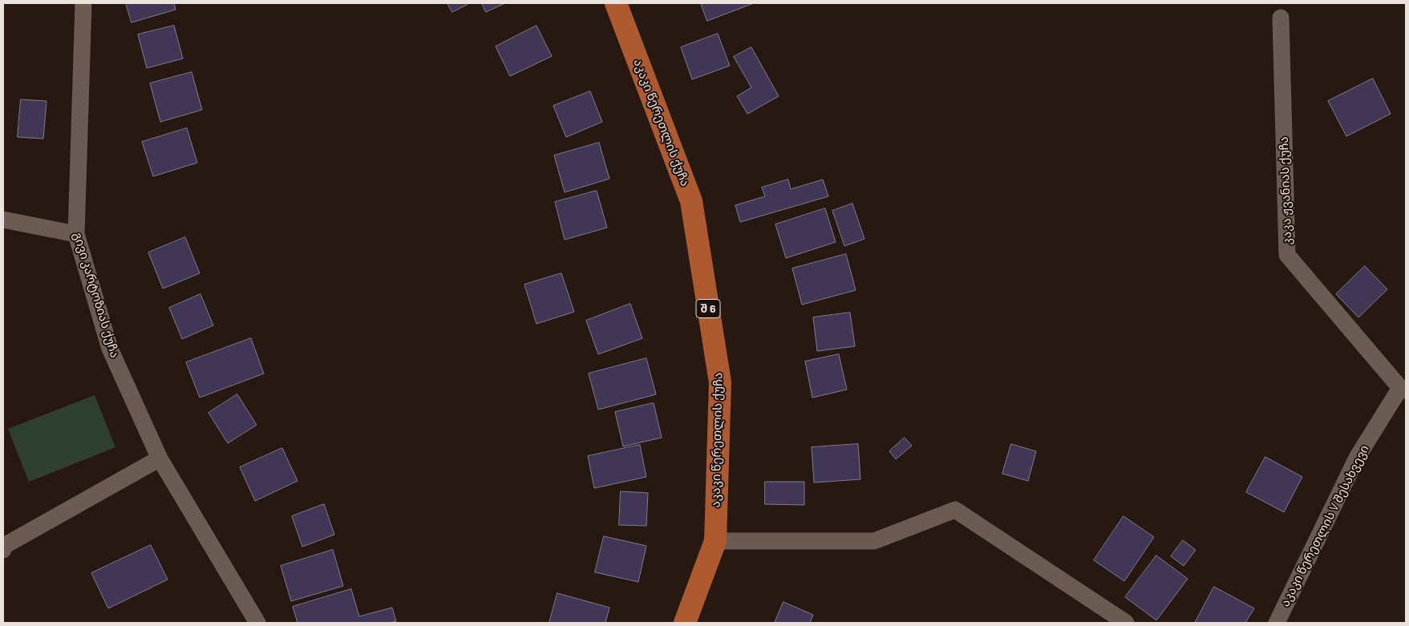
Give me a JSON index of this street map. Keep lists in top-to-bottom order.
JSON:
{
  "streets": {
    "main road": ["აკაკი წერეთლის ქუჩა", "შ 6"],
    "street": ["კაკა ჟვანიას ქუჩა", "გივი კარტოზიას ქუჩა", "აკაკი წერეთლის V შესახვევი"]
  },
  "crossings": [
    ["კაკა ჟვანიას ქუჩა", "აკაკი წერეთლის V შესახვევი"]
  ]
}
